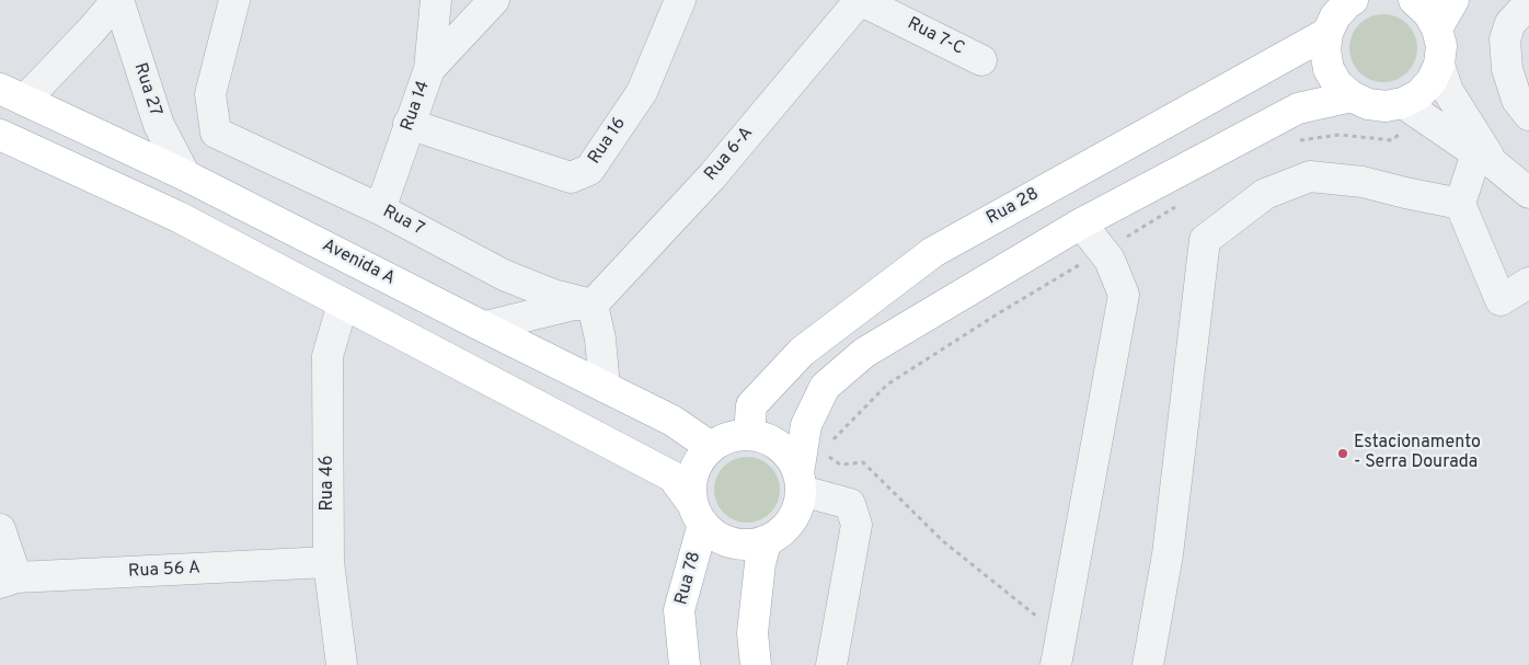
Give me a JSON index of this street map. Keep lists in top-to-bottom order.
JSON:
{
  "streets": {
    "main road": ["Rua 28", "Avenida A", "Rua 78"],
    "street": [
      "Rua 7-C",
      "Rua 27",
      "Rua 14",
      "Rua 16",
      "Rua 6-A",
      "Rua 7",
      "Rua 46",
      "Rua 56 A"
    ]
  },
  "crossings": [
    ["Rua 7-C", "Rua 6-A"],
    ["Rua 27", "Avenida A"],
    ["Rua 14", "Rua 16"],
    ["Rua 14", "Rua 7"],
    ["Rua 6-A", "Rua 7"],
    ["Rua 28", "Avenida A"],
    ["Rua 28", "Rua 78"],
    ["Avenida A", "Rua 78"],
    ["Rua 46", "Rua 56 A"]
  ],
  "places": ["Estacionamento - Serra Dourada"]
}
